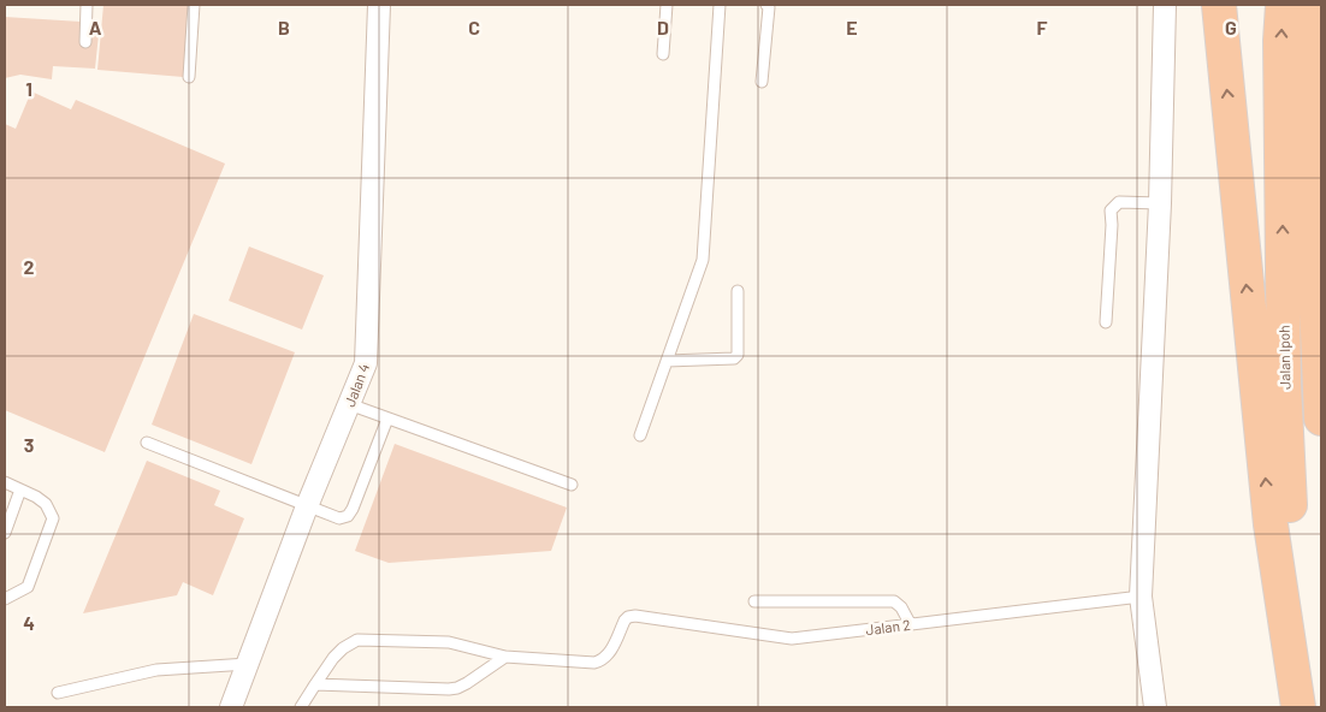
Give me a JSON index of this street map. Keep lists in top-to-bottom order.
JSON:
{
  "streets": {
    "highway": ["Jalan Ipoh"],
    "street": ["Jalan 4"],
    "lane": ["Jalan 2"]
  },
  "grid": {
    "columns": [
      "A",
      "B",
      "C",
      "D",
      "E",
      "F",
      "G"
    ],
    "rows": [
      "1",
      "2",
      "3",
      "4"
    ]
  }
}
